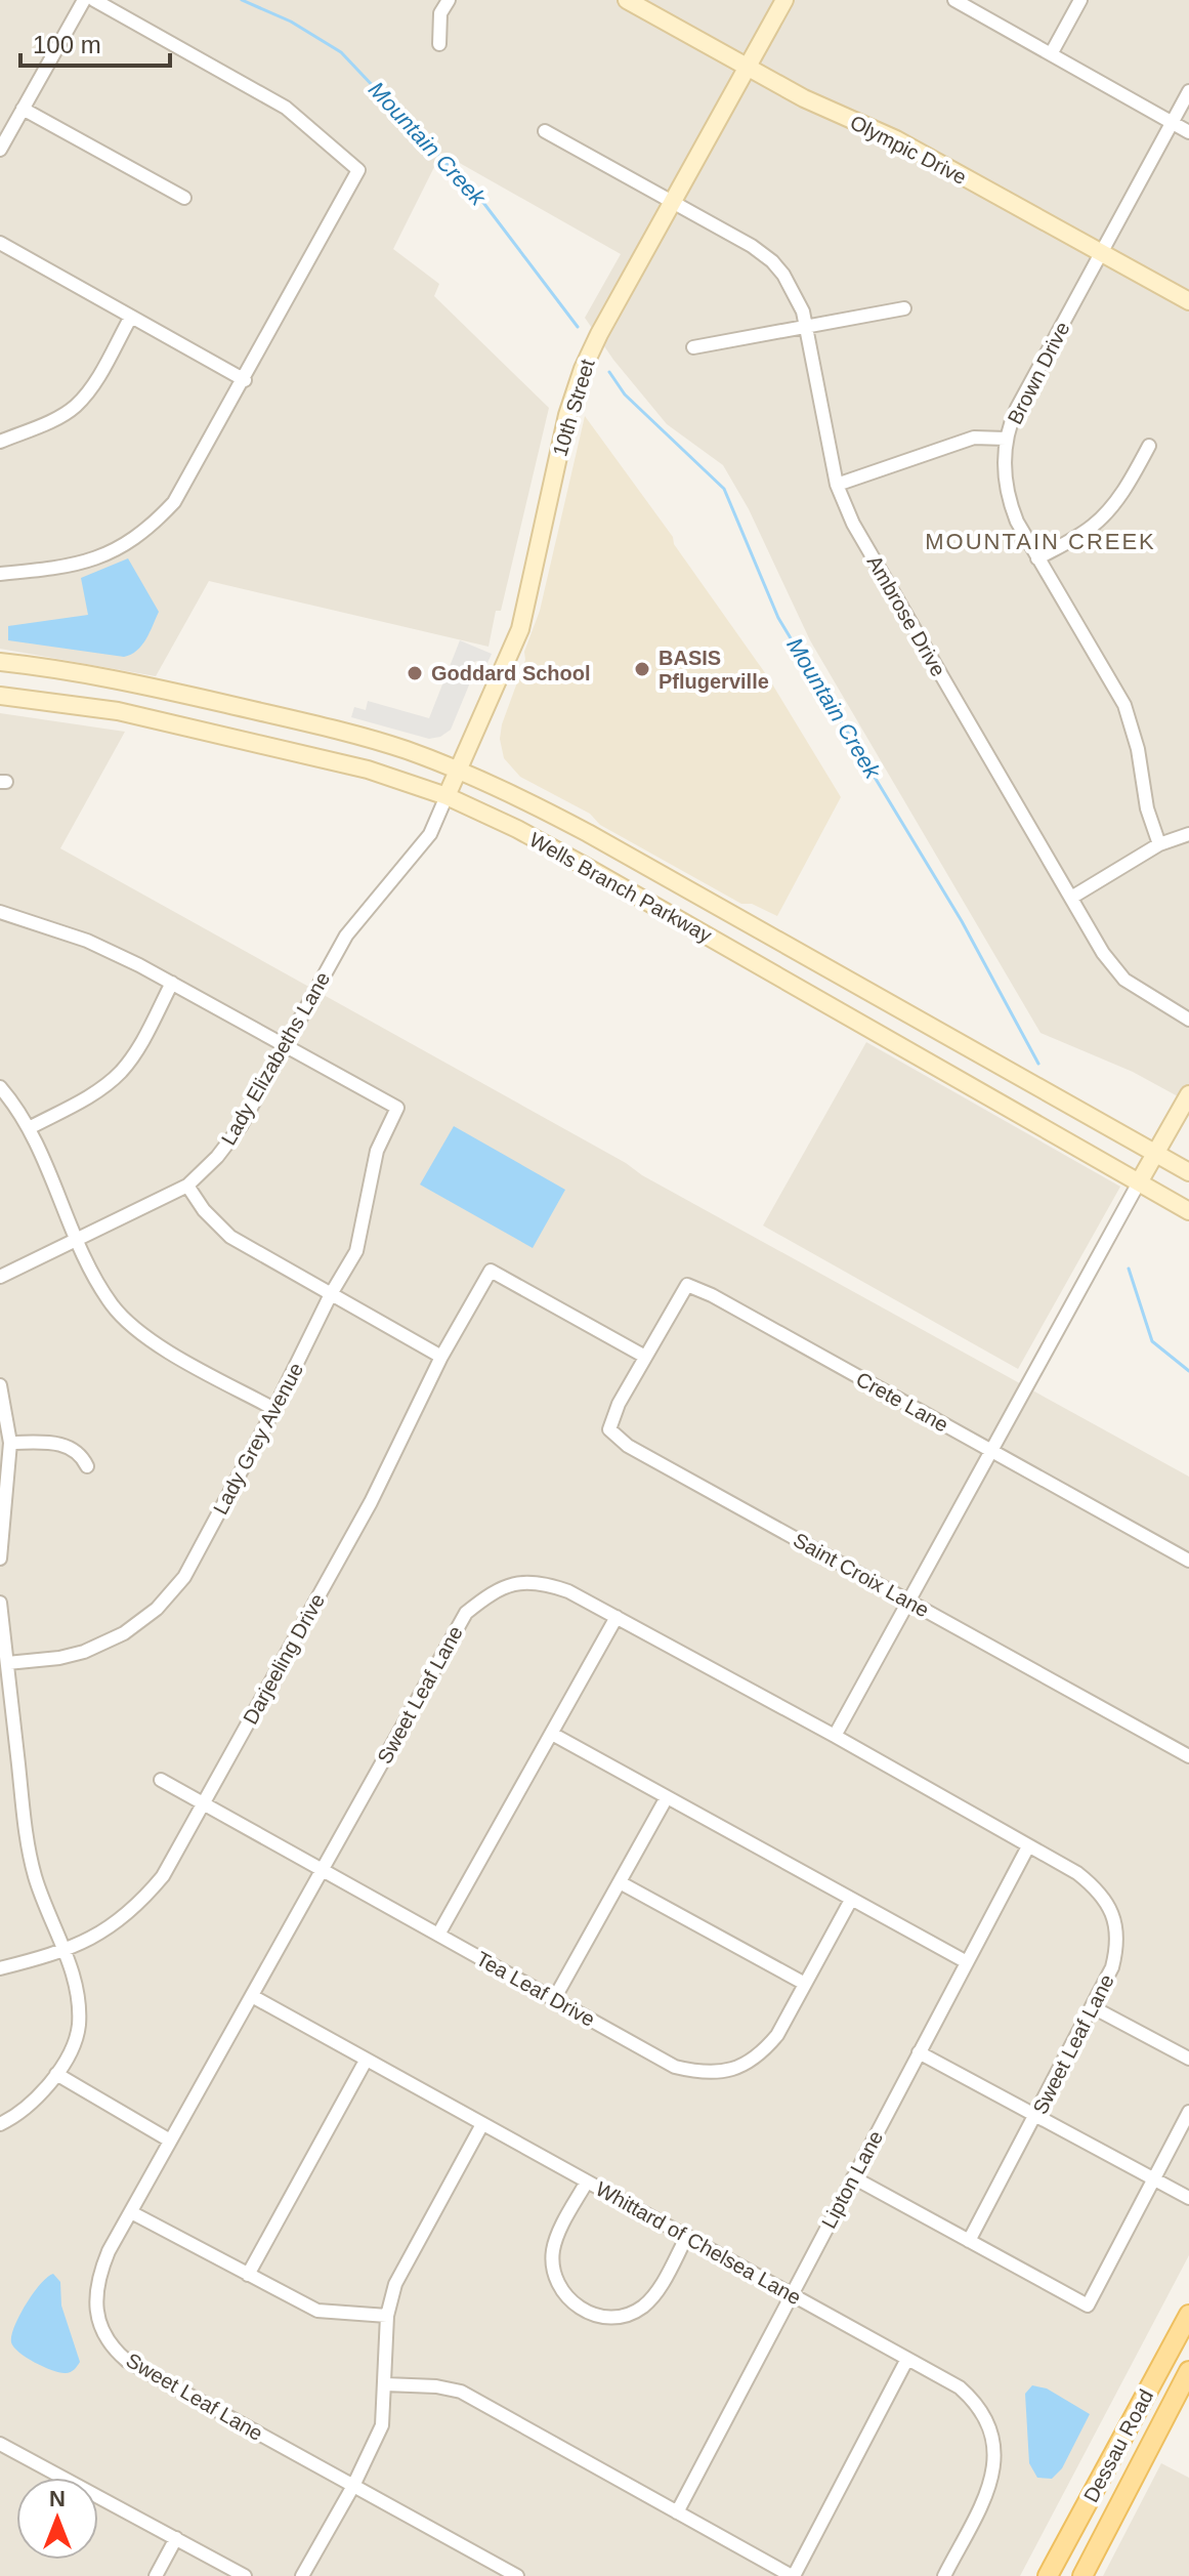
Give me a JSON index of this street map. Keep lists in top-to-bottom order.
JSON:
{
  "streets": {
    "main road": [
      "Olympic Drive",
      "10th Street",
      "Wells Branch Parkway",
      "Dessau Road"
    ],
    "street": [
      "Brown Drive",
      "Ambrose Drive",
      "Lady Elizabeths Lane",
      "Crete Lane",
      "Lady Grey Avenue",
      "Saint Croix Lane",
      "Darjeeling Drive",
      "Sweet Leaf Lane",
      "Tea Leaf Drive",
      "Lipton Lane",
      "Whittard of Chelsea Lane"
    ]
  },
  "crossings": [
    ["Olympic Drive", "Brown Drive"],
    ["Olympic Drive", "10th Street"],
    ["10th Street", "Ambrose Drive"],
    ["10th Street", "Wells Branch Parkway"],
    ["10th Street", "Lady Elizabeths Lane"],
    ["Wells Branch Parkway", "Lady Elizabeths Lane"],
    ["Lady Elizabeths Lane", "Lady Grey Avenue"],
    ["Crete Lane", "Saint Croix Lane"],
    ["Crete Lane", "Darjeeling Drive"],
    ["Saint Croix Lane", "Darjeeling Drive"],
    ["Darjeeling Drive", "Tea Leaf Drive"],
    ["Sweet Leaf Lane", "Tea Leaf Drive"],
    ["Sweet Leaf Lane", "Lipton Lane"],
    ["Sweet Leaf Lane", "Whittard of Chelsea Lane"],
    ["Lipton Lane", "Whittard of Chelsea Lane"]
  ],
  "districts": ["MOUNTAIN CREEK"],
  "water": ["Mountain Creek"],
  "places": ["BASIS Pflugerville", "Goddard School"],
  "scale_bar": "100 m",
  "north": "top"
}
